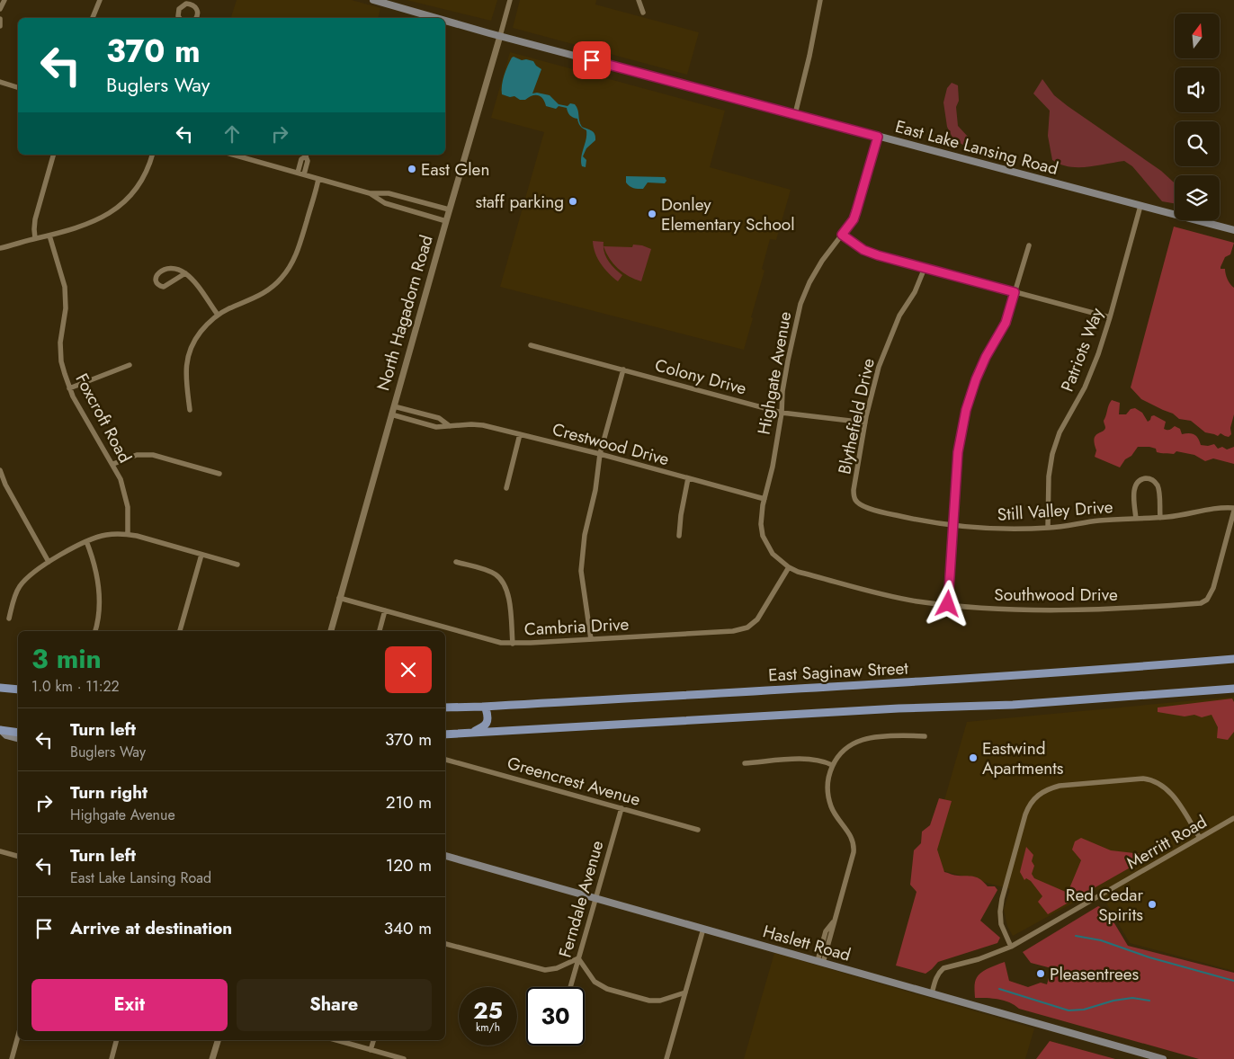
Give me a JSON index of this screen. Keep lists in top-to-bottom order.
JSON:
{
  "streets": {
    "main road": ["East Lake Lansing Road", "East Saginaw Street", "Haslett Road"],
    "street": [
      "North Hagadorn Road",
      "Patriots Way",
      "Highgate Avenue",
      "Colony Drive",
      "Blythefield Drive",
      "Foxcroft Road",
      "Crestwood Drive",
      "Still Valley Drive",
      "Southwood Drive",
      "Cambria Drive",
      "Greencrest Avenue",
      "Merritt Road",
      "Ferndale Avenue"
    ]
  },
  "crossings": [
    ["East Lake Lansing Road", "North Hagadorn Road"],
    ["East Lake Lansing Road", "Patriots Way"],
    ["East Lake Lansing Road", "Highgate Avenue"],
    ["North Hagadorn Road", "Crestwood Drive"],
    ["North Hagadorn Road", "Cambria Drive"],
    ["Patriots Way", "Still Valley Drive"],
    ["Highgate Avenue", "Colony Drive"],
    ["Highgate Avenue", "Crestwood Drive"],
    ["Highgate Avenue", "Southwood Drive"],
    ["Highgate Avenue", "Cambria Drive"],
    ["Colony Drive", "Blythefield Drive"],
    ["Blythefield Drive", "Still Valley Drive"],
    ["Still Valley Drive", "Southwood Drive"],
    ["Southwood Drive", "Cambria Drive"],
    ["Greencrest Avenue", "Ferndale Avenue"],
    ["Merritt Road", "Haslett Road"],
    ["Ferndale Avenue", "Haslett Road"]
  ],
  "places": [
    "East Glen",
    "staff parking",
    "Donley Elementary School",
    "Eastwind Apartments",
    "Red Cedar Spirits",
    "Pleasentrees"
  ],
  "north": "top",
  "page": {
    "turn": ["370 m", "Buglers Way"],
    "heading": ["3 min", "1.0 km · 11:22"],
    "list": [
      {
        "name": "Turn left",
        "note": "Buglers Way",
        "value": "370 m"
      },
      {
        "name": "Turn right",
        "note": "Highgate Avenue",
        "value": "210 m"
      },
      {
        "name": "Turn left",
        "note": "East Lake Lansing Road",
        "value": "120 m"
      },
      {
        "name": "Arrive at destination",
        "value": "340 m"
      }
    ],
    "buttons": ["Exit", "Share"],
    "speed": "25 km/h",
    "limit": "30"
  }
}
